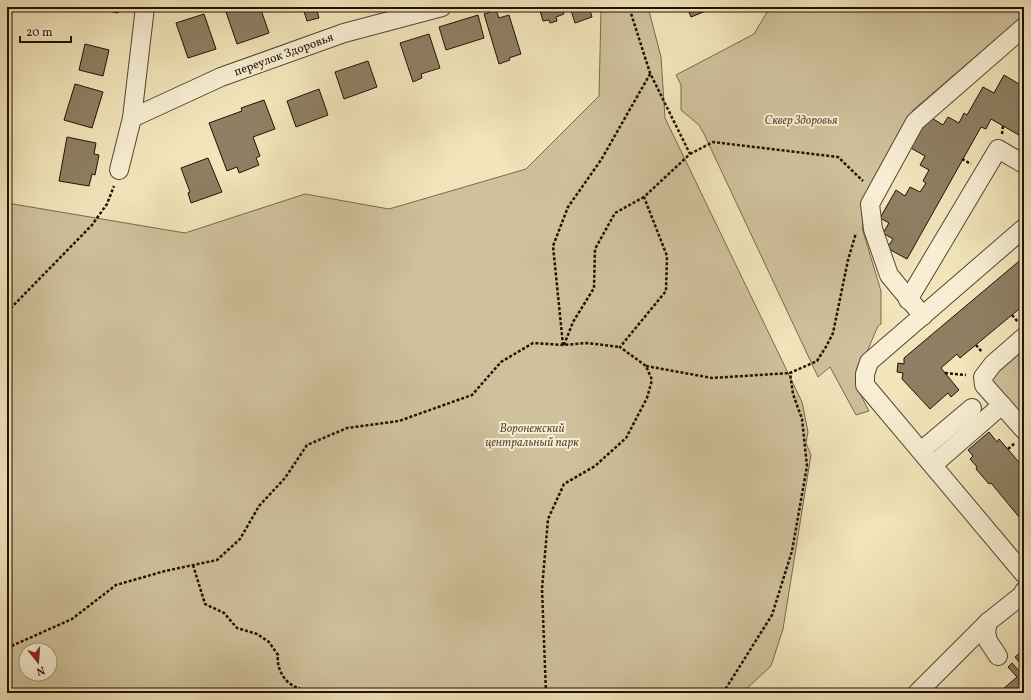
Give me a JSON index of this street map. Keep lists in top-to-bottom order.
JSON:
{
  "streets": {
    "street": ["переулок Здоровья"]
  },
  "parks": ["Сквер Здоровья", "Воронежский центральный парк"],
  "scale_bar": "20 m",
  "north": "bottom"
}
